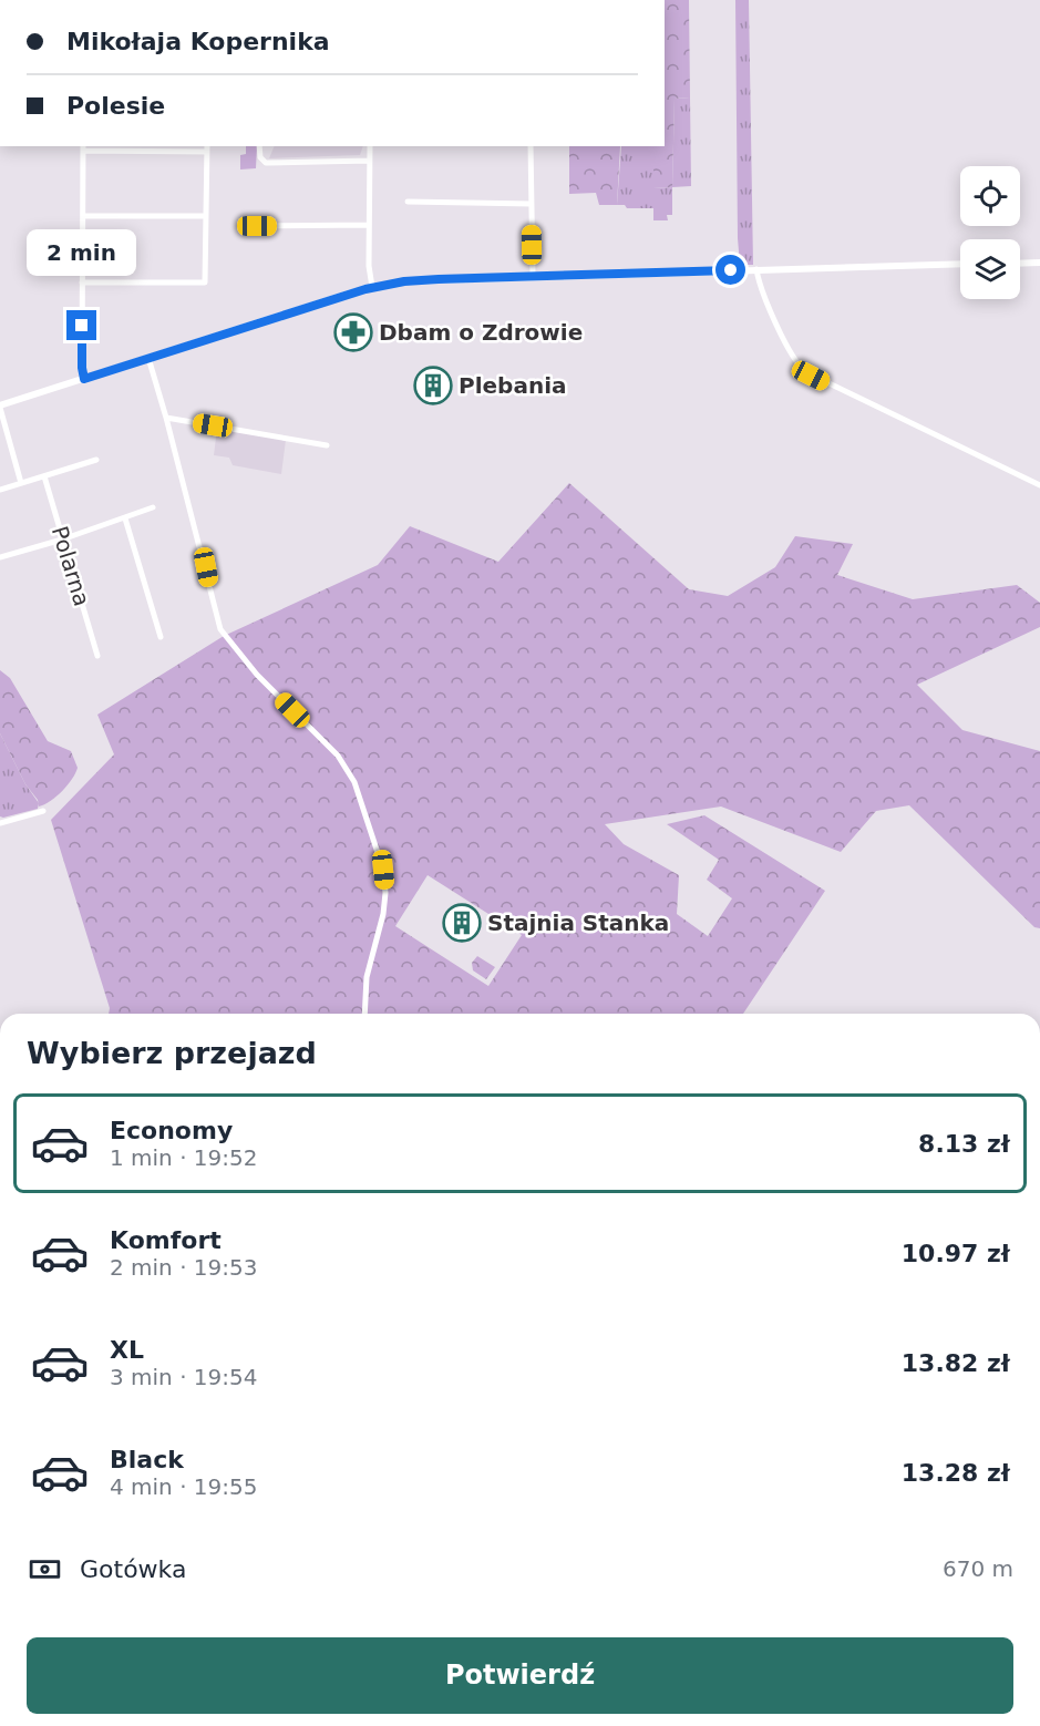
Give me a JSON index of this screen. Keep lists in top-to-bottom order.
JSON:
{
  "streets": {
    "street": ["Polarna"]
  },
  "places": {
    "pharmacy": ["Dbam o Zdrowie"],
    "building": ["Plebania", "Stajnia Stanka"]
  },
  "page": {
    "banner": ["Mikołaja Kopernika", "Polesie"],
    "bubble": "2 min",
    "heading": "Wybierz przejazd",
    "list": [
      {
        "name": "Economy",
        "note": "1 min · 19:52",
        "value": "8.13 zł"
      },
      {
        "name": "Komfort",
        "note": "2 min · 19:53",
        "value": "10.97 zł"
      },
      {
        "name": "XL",
        "note": "3 min · 19:54",
        "value": "13.82 zł"
      },
      {
        "name": "Black",
        "note": "4 min · 19:55",
        "value": "13.28 zł"
      }
    ],
    "pay": ["Gotówka", "670 m"],
    "buttons": "Potwierdź"
  }
}
